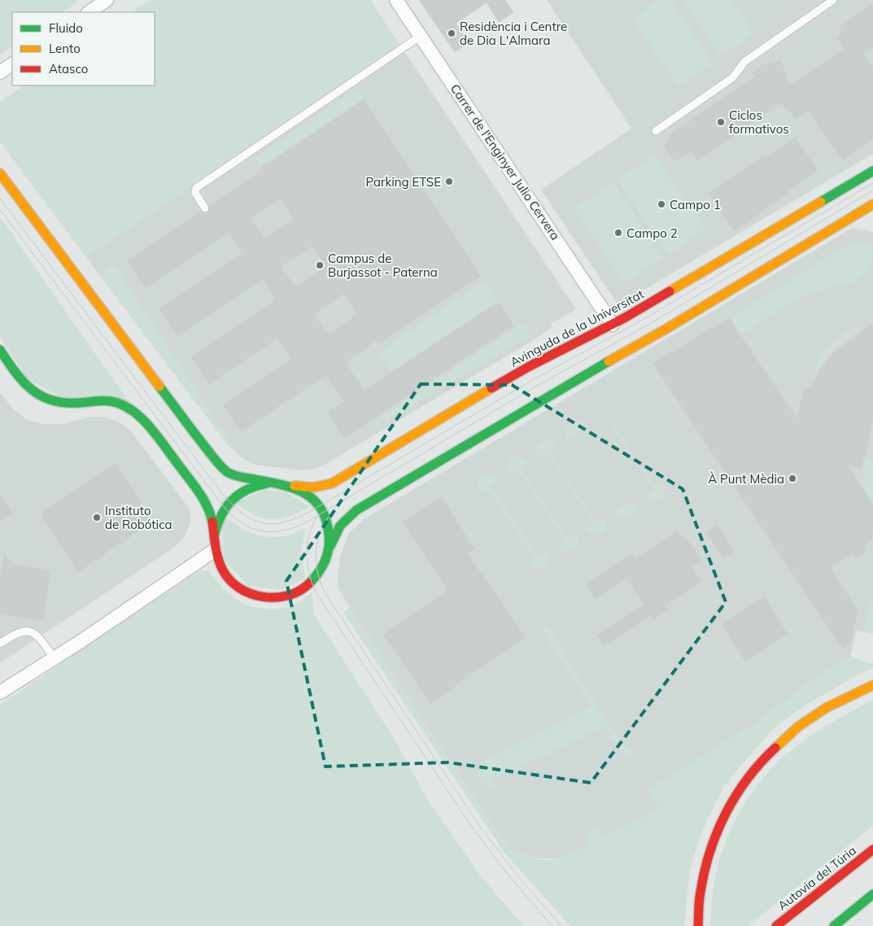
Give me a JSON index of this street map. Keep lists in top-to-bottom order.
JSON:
{
  "streets": {
    "main road": ["Avinguda de la Universitat", "Autovia del Túria"],
    "street": ["Carrer de l'Enginyer Julio Cervera"]
  },
  "crossings": [
    ["Carrer de l'Enginyer Julio Cervera", "Avinguda de la Universitat"]
  ],
  "places": [
    "Residència i Centre de Dia L'Almara",
    "Ciclos formativos",
    "Parking ETSE",
    "Campo 1",
    "Campo 2",
    "Campus de Burjassot - Paterna",
    "À Punt Mèdia",
    "Instituto de Robótica"
  ],
  "legend": ["Fluido", "Lento", "Atasco"]
}
